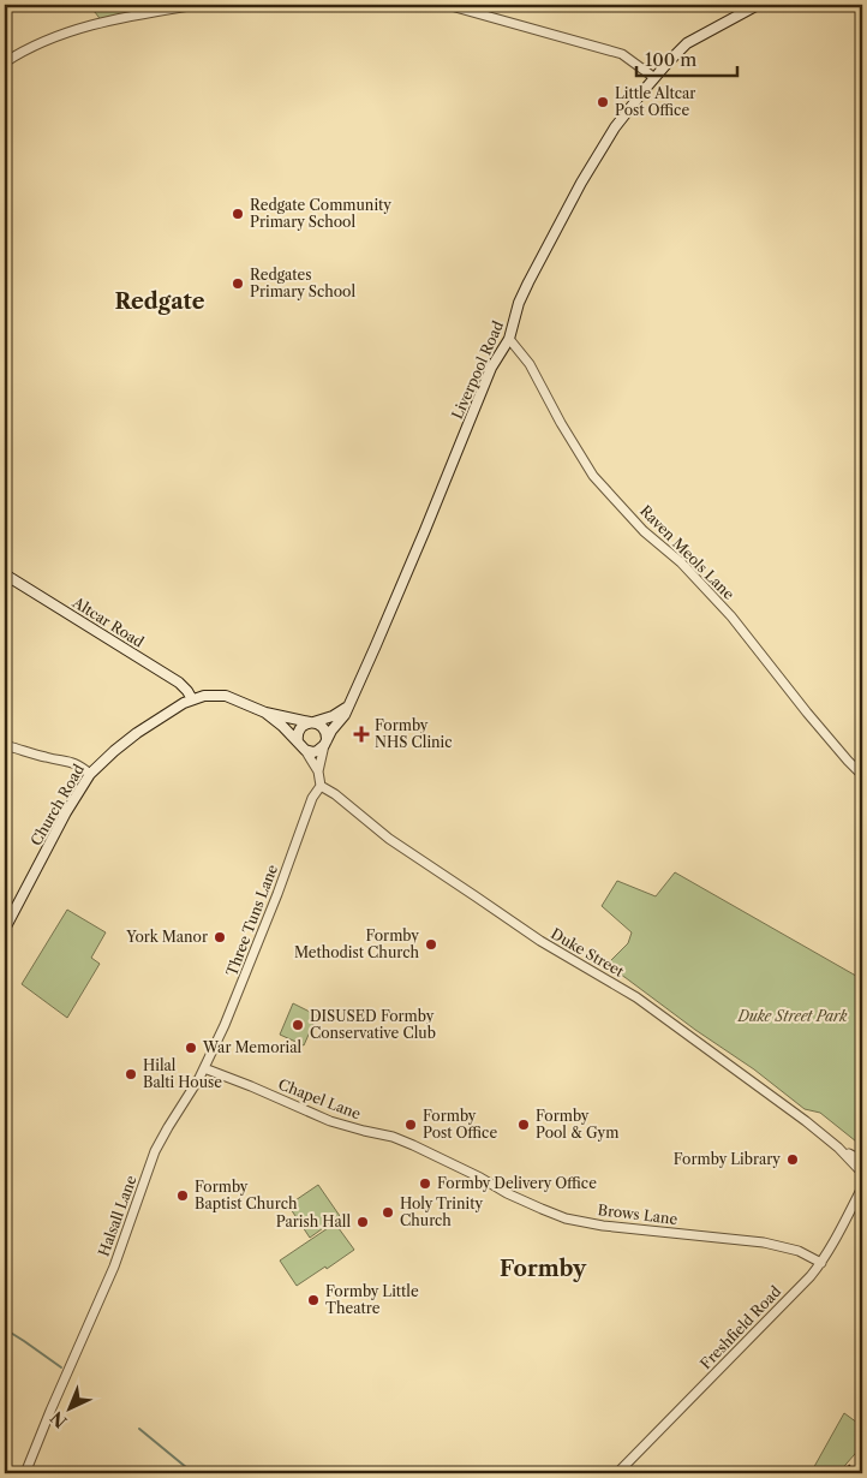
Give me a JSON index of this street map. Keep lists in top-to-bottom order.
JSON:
{
  "streets": {
    "main road": ["Liverpool Road", "Altcar Road", "Church Road"],
    "street": [
      "Raven Meols Lane",
      "Three Tuns Lane",
      "Duke Street",
      "Chapel Lane",
      "Brows Lane",
      "Halsall Lane",
      "Freshfield Road"
    ]
  },
  "crossings": [
    ["Liverpool Road", "Raven Meols Lane"],
    ["Altcar Road", "Church Road"],
    ["Three Tuns Lane", "Duke Street"],
    ["Three Tuns Lane", "Chapel Lane"],
    ["Three Tuns Lane", "Halsall Lane"],
    ["Chapel Lane", "Brows Lane"],
    ["Brows Lane", "Freshfield Road"]
  ],
  "districts": ["Redgate", "Formby"],
  "parks": ["Duke Street Park"],
  "places": {
    "other": [
      "Little Altcar Post Office",
      "Redgate Community Primary School",
      "Redgates Primary School",
      "York Manor",
      "Formby Methodist Church",
      "DISUSED Formby Conservative Club",
      "War Memorial",
      "Hilal Balti House",
      "Formby Post Office",
      "Formby Pool & Gym",
      "Formby Library",
      "Formby Delivery Office",
      "Formby Baptist Church",
      "Holy Trinity Church",
      "Parish Hall",
      "Formby Little Theatre"
    ],
    "health": ["Formby NHS Clinic"]
  },
  "scale_bar": "100 m",
  "north": "bottom left"
}
